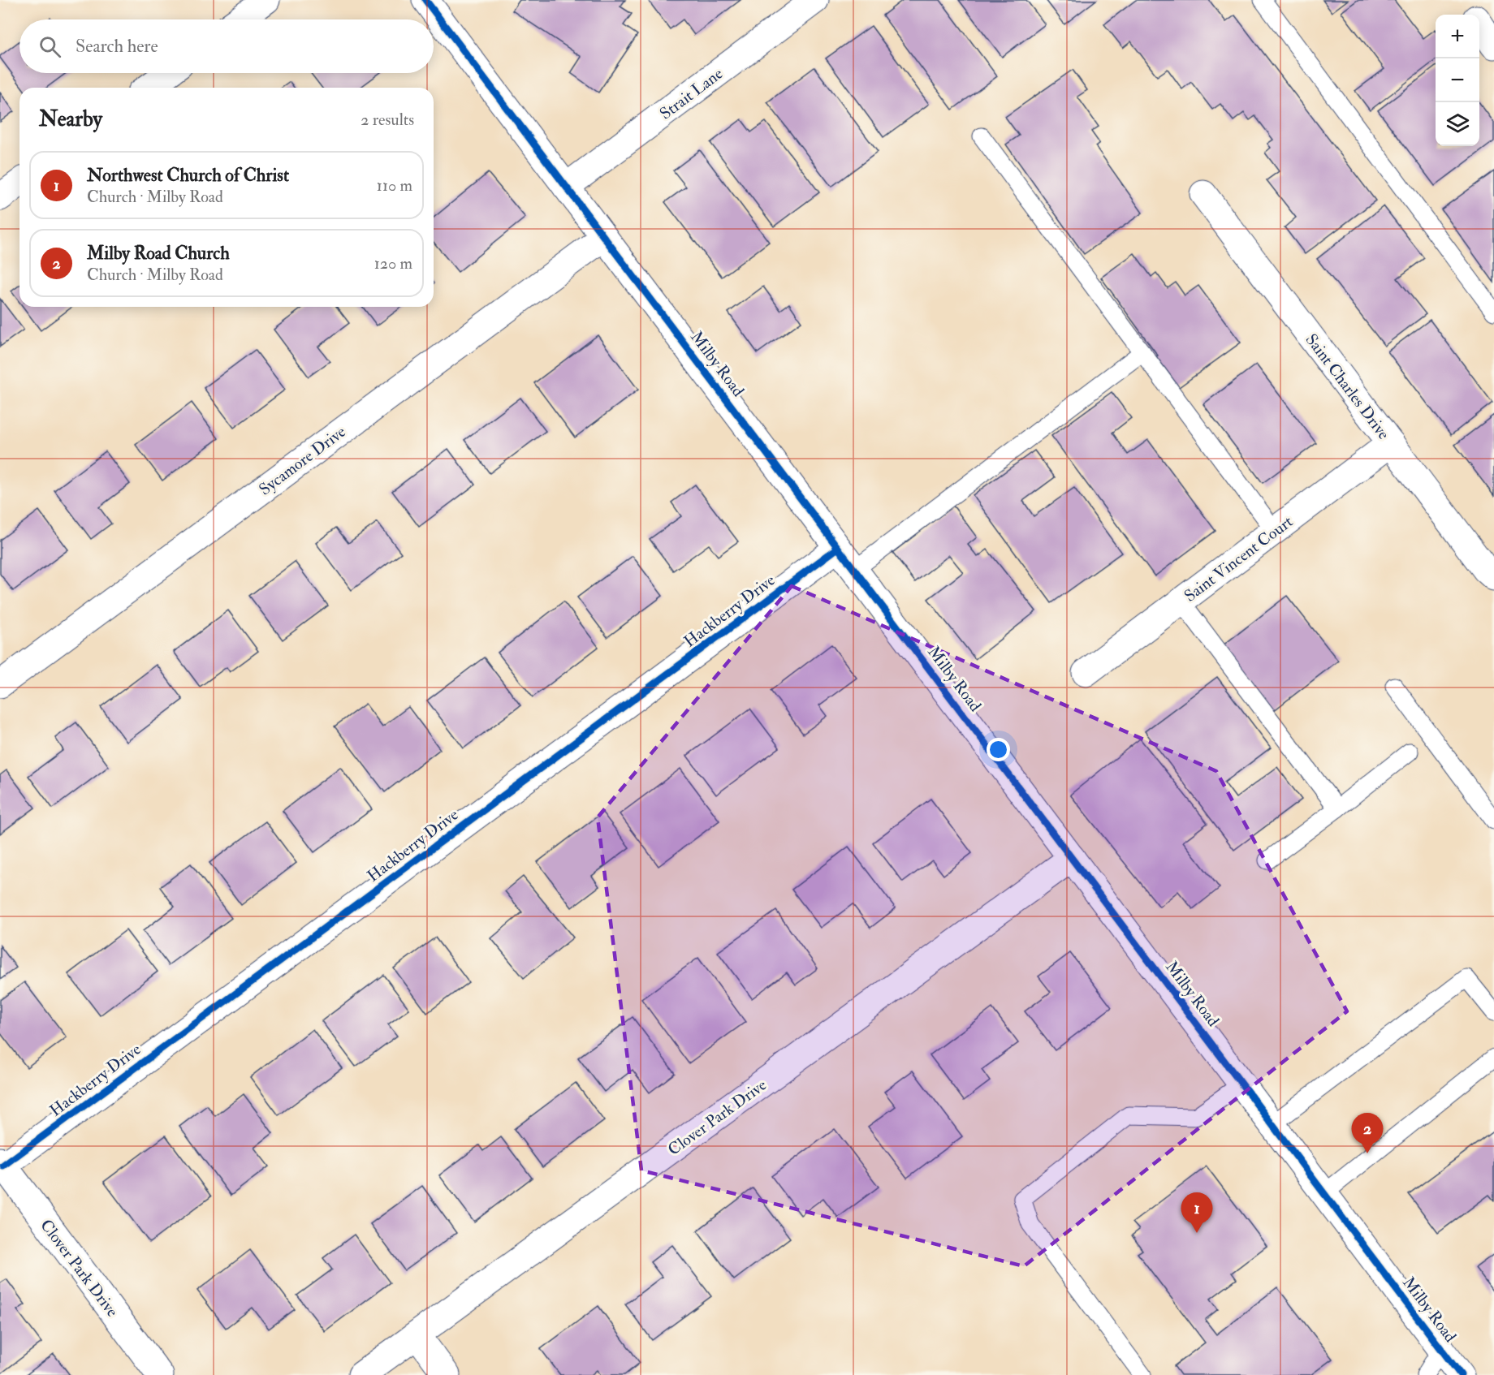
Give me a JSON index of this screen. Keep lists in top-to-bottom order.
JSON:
{
  "streets": {
    "street": [
      "Strait Lane",
      "Milby Road",
      "Saint Charles Drive",
      "Sycamore Drive",
      "Saint Vincent Court",
      "Hackberry Drive",
      "Clover Park Drive"
    ]
  },
  "crossings": [
    ["Strait Lane", "Milby Road"],
    ["Milby Road", "Sycamore Drive"],
    ["Milby Road", "Hackberry Drive"],
    ["Milby Road", "Clover Park Drive"],
    ["Saint Charles Drive", "Saint Vincent Court"],
    ["Hackberry Drive", "Clover Park Drive"]
  ],
  "page": {
    "map_buttons": ["+", "−"],
    "search": "Search here",
    "heading": ["Nearby", "2 results"],
    "list": [
      {
        "mark": "1",
        "name": "Northwest Church of Christ",
        "note": "Church · Milby Road",
        "value": "110 m"
      },
      {
        "mark": "2",
        "name": "Milby Road Church",
        "note": "Church · Milby Road",
        "value": "120 m"
      }
    ],
    "pins": ["2", "1"]
  }
}
